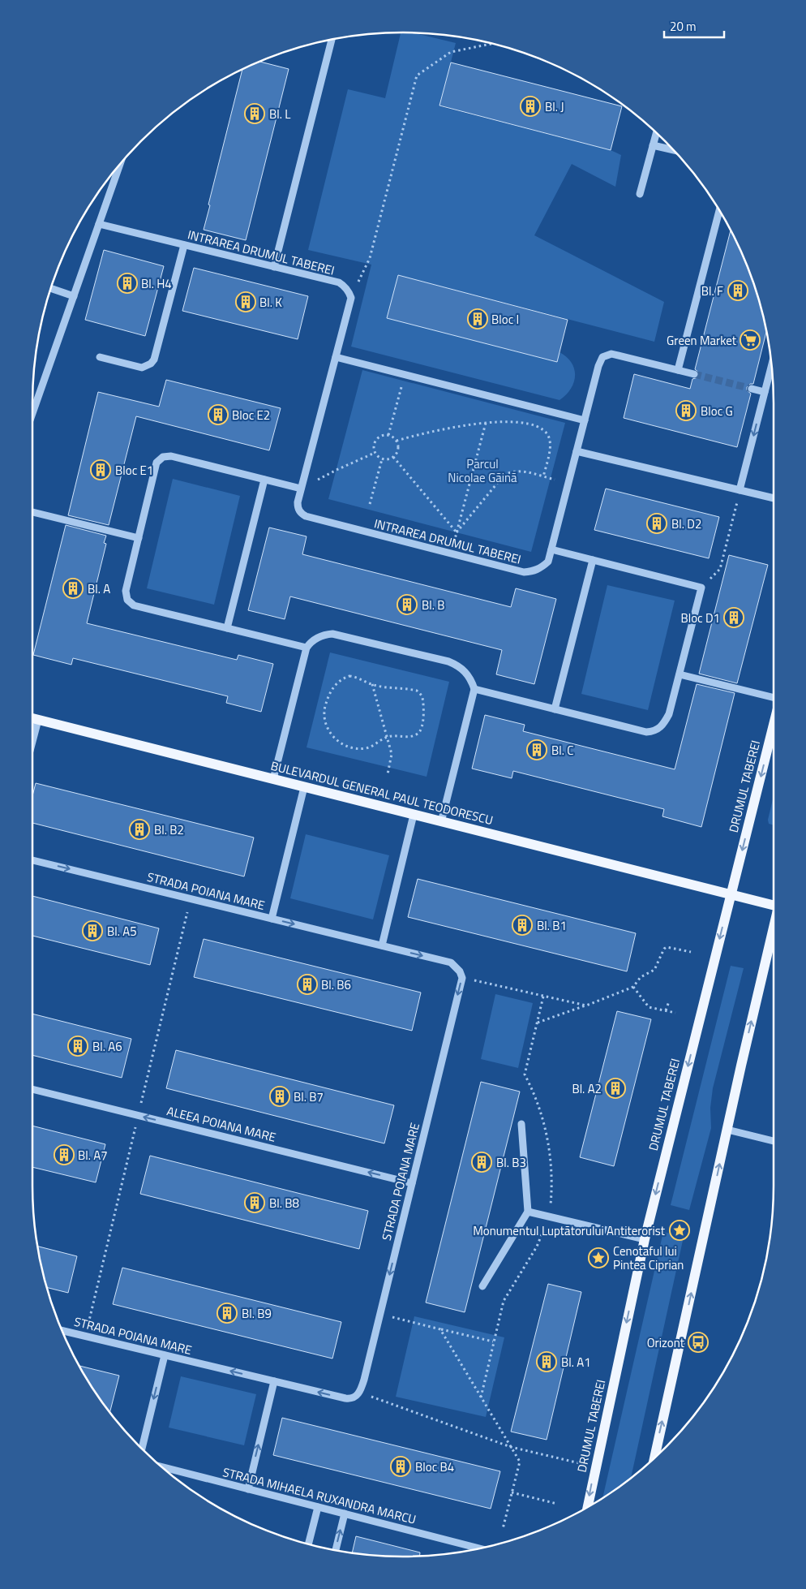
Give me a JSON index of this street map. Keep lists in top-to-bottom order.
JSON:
{
  "streets": {
    "main road": ["DRUMUL TABEREI", "BULEVARDUL GENERAL PAUL TEODORESCU"],
    "street": [
      "INTRAREA DRUMUL TABEREI",
      "STRADA POIANA MARE",
      "ALEEA POIANA MARE",
      "STRADA MIHAELA RUXANDRA MARCU"
    ]
  },
  "crossings": [
    ["DRUMUL TABEREI", "BULEVARDUL GENERAL PAUL TEODORESCU"],
    ["STRADA POIANA MARE", "ALEEA POIANA MARE"]
  ],
  "one_way": ["ALEEA POIANA MARE"],
  "parks": ["Parcul Nicolae Găină"],
  "places": {
    "building": [
      "Bl. J",
      "Bl. L",
      "Bl. H4",
      "Bl. F",
      "Bl. K",
      "Bloc I",
      "Bloc G",
      "Bloc E2",
      "Bloc E1",
      "Bl. D2",
      "Bl. A",
      "Bl. B",
      "Bloc D1",
      "Bl. C",
      "Bl. B2",
      "Bl. B1",
      "Bl. A5",
      "Bl. B6",
      "Bl. A6",
      "Bl. A2",
      "Bl. B7",
      "Bl. A7",
      "Bl. B3",
      "Bl. B8",
      "Bl. B9",
      "Bl. A1",
      "Bloc B4"
    ],
    "supermarket": ["Green Market"],
    "place": ["Monumentul Luptătorului Antiterorist", "Cenotaful lui Pintea Ciprian"],
    "bus stop": ["Orizont"]
  },
  "scale_bar": "20 m"
}
